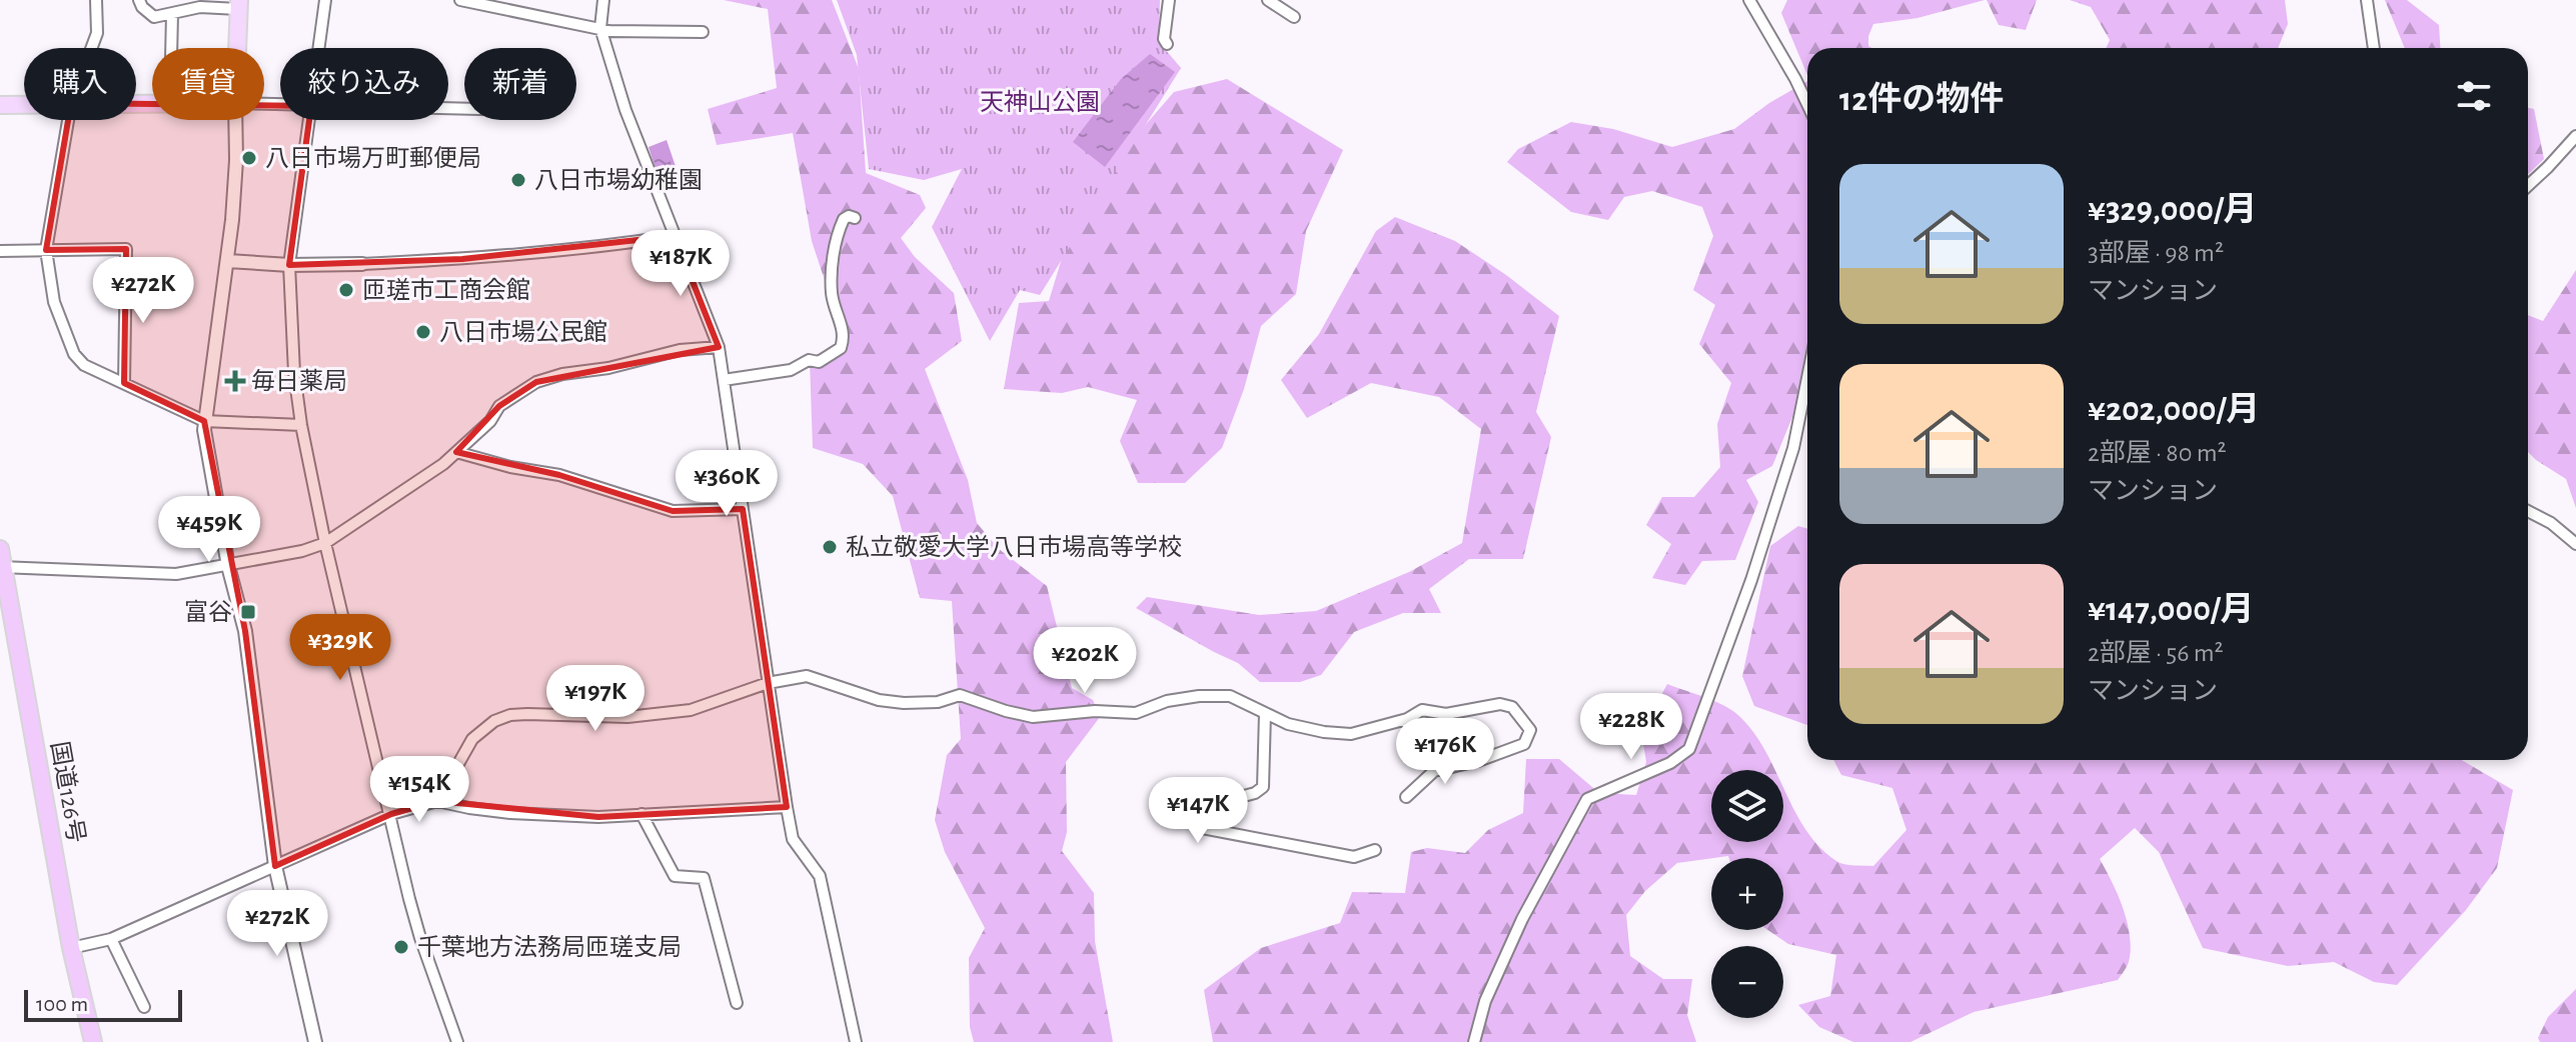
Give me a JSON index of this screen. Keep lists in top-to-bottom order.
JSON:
{
  "streets": {
    "highway": ["国道126号"]
  },
  "parks": ["天神山公園"],
  "places": {
    "other": [
      "八日市場万町郵便局",
      "八日市場幼稚園",
      "匝瑳市工商会館",
      "八日市場公民館",
      "私立敬愛大学八日市場高等学校",
      "千葉地方法務局匝瑳支局"
    ],
    "health": ["毎日薬局"],
    "transit": ["富谷"]
  },
  "scale_bar": "100 m",
  "page": {
    "chip": [
      "購入",
      "賃貸",
      "絞り込み",
      "新着"
    ],
    "heading": "12件の物件",
    "list": [
      {
        "name": "¥329,000/月",
        "note": "3部屋 · 98 m² · マンション"
      },
      {
        "name": "¥202,000/月",
        "note": "2部屋 · 80 m² · マンション"
      },
      {
        "name": "¥147,000/月",
        "note": "2部屋 · 56 m² · マンション"
      }
    ],
    "price": [
      "¥187K",
      "¥272K",
      "¥360K",
      "¥459K",
      "¥329K",
      "¥202K",
      "¥197K",
      "¥228K",
      "¥176K",
      "¥154K",
      "¥147K",
      "¥272K"
    ],
    "map_buttons": ["+", "−"],
    "scale": "100 m"
  }
}
